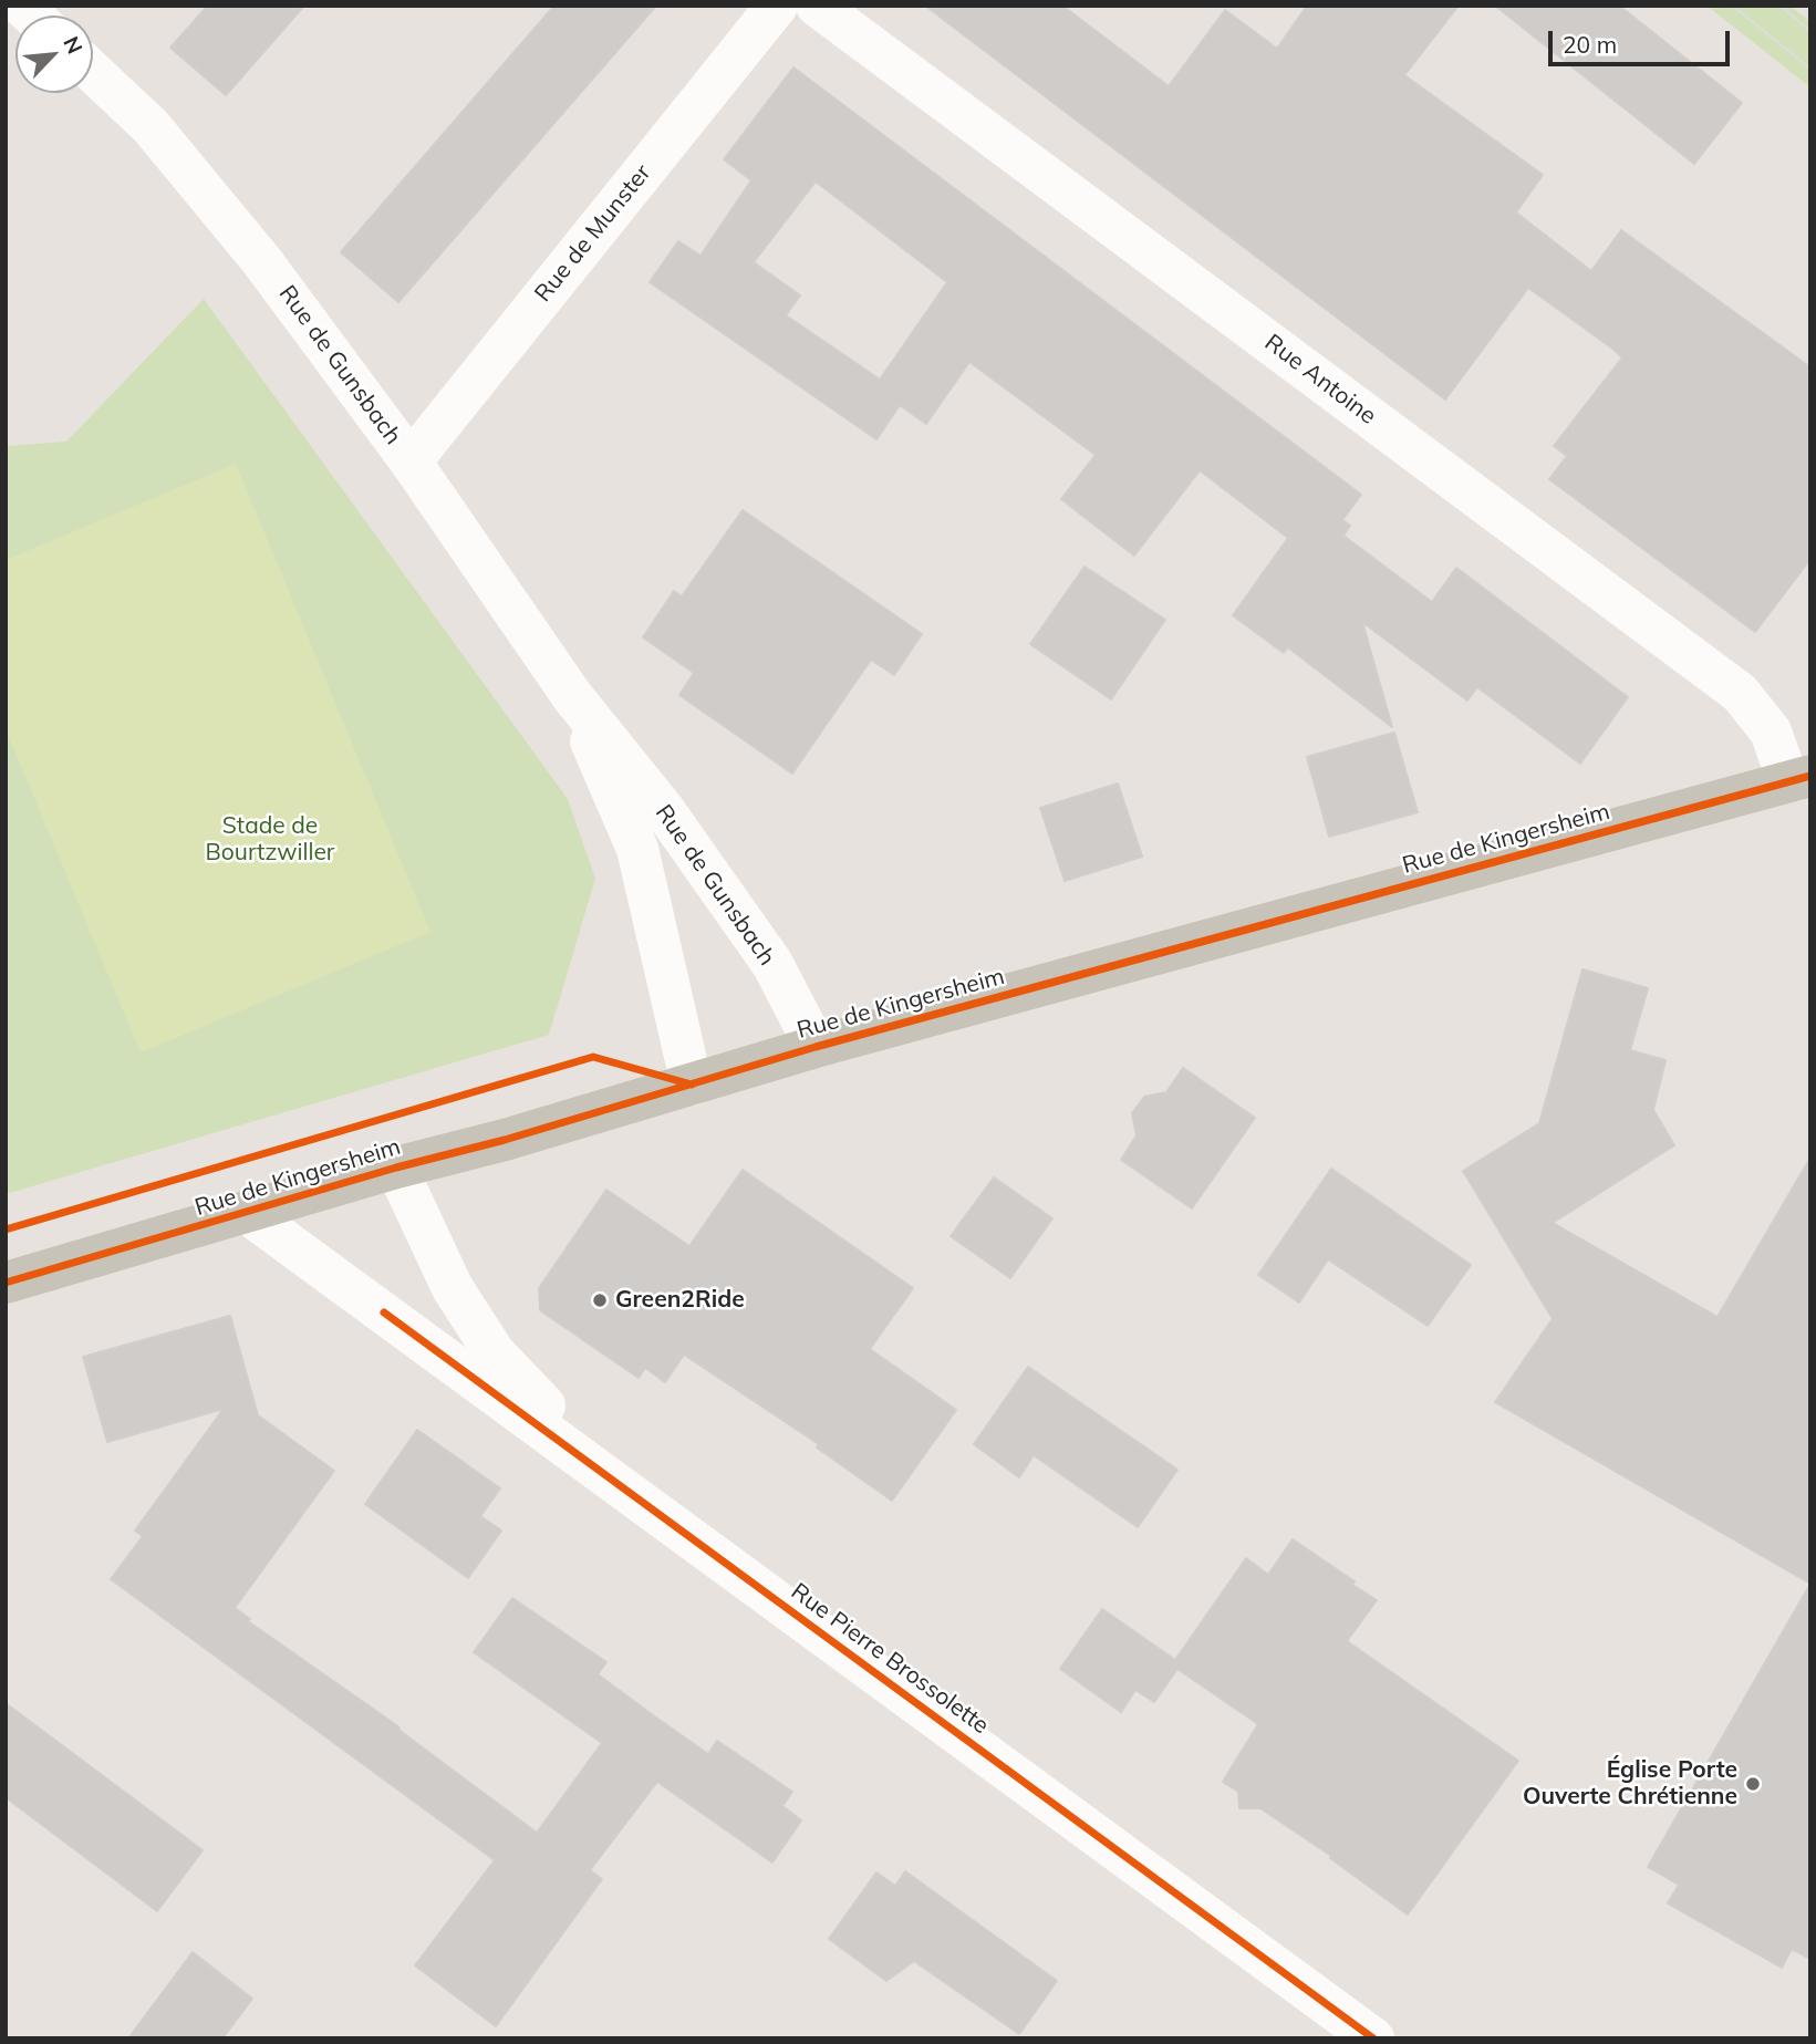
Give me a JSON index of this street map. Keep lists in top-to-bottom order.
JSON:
{
  "streets": {
    "main road": ["Rue de Kingersheim"],
    "street": [
      "Rue de Munster",
      "Rue de Gunsbach",
      "Rue Antoine",
      "Rue Pierre Brossolette"
    ]
  },
  "crossings": [
    ["Rue de Munster", "Rue de Gunsbach"],
    ["Rue de Gunsbach", "Rue de Kingersheim"],
    ["Rue Antoine", "Rue de Kingersheim"],
    ["Rue de Kingersheim", "Rue Pierre Brossolette"]
  ],
  "parks": ["Stade de Bourtzwiller"],
  "places": ["Green2Ride", "Église Porte Ouverte Chrétienne"],
  "scale_bar": "20 m",
  "north": "top right"
}
